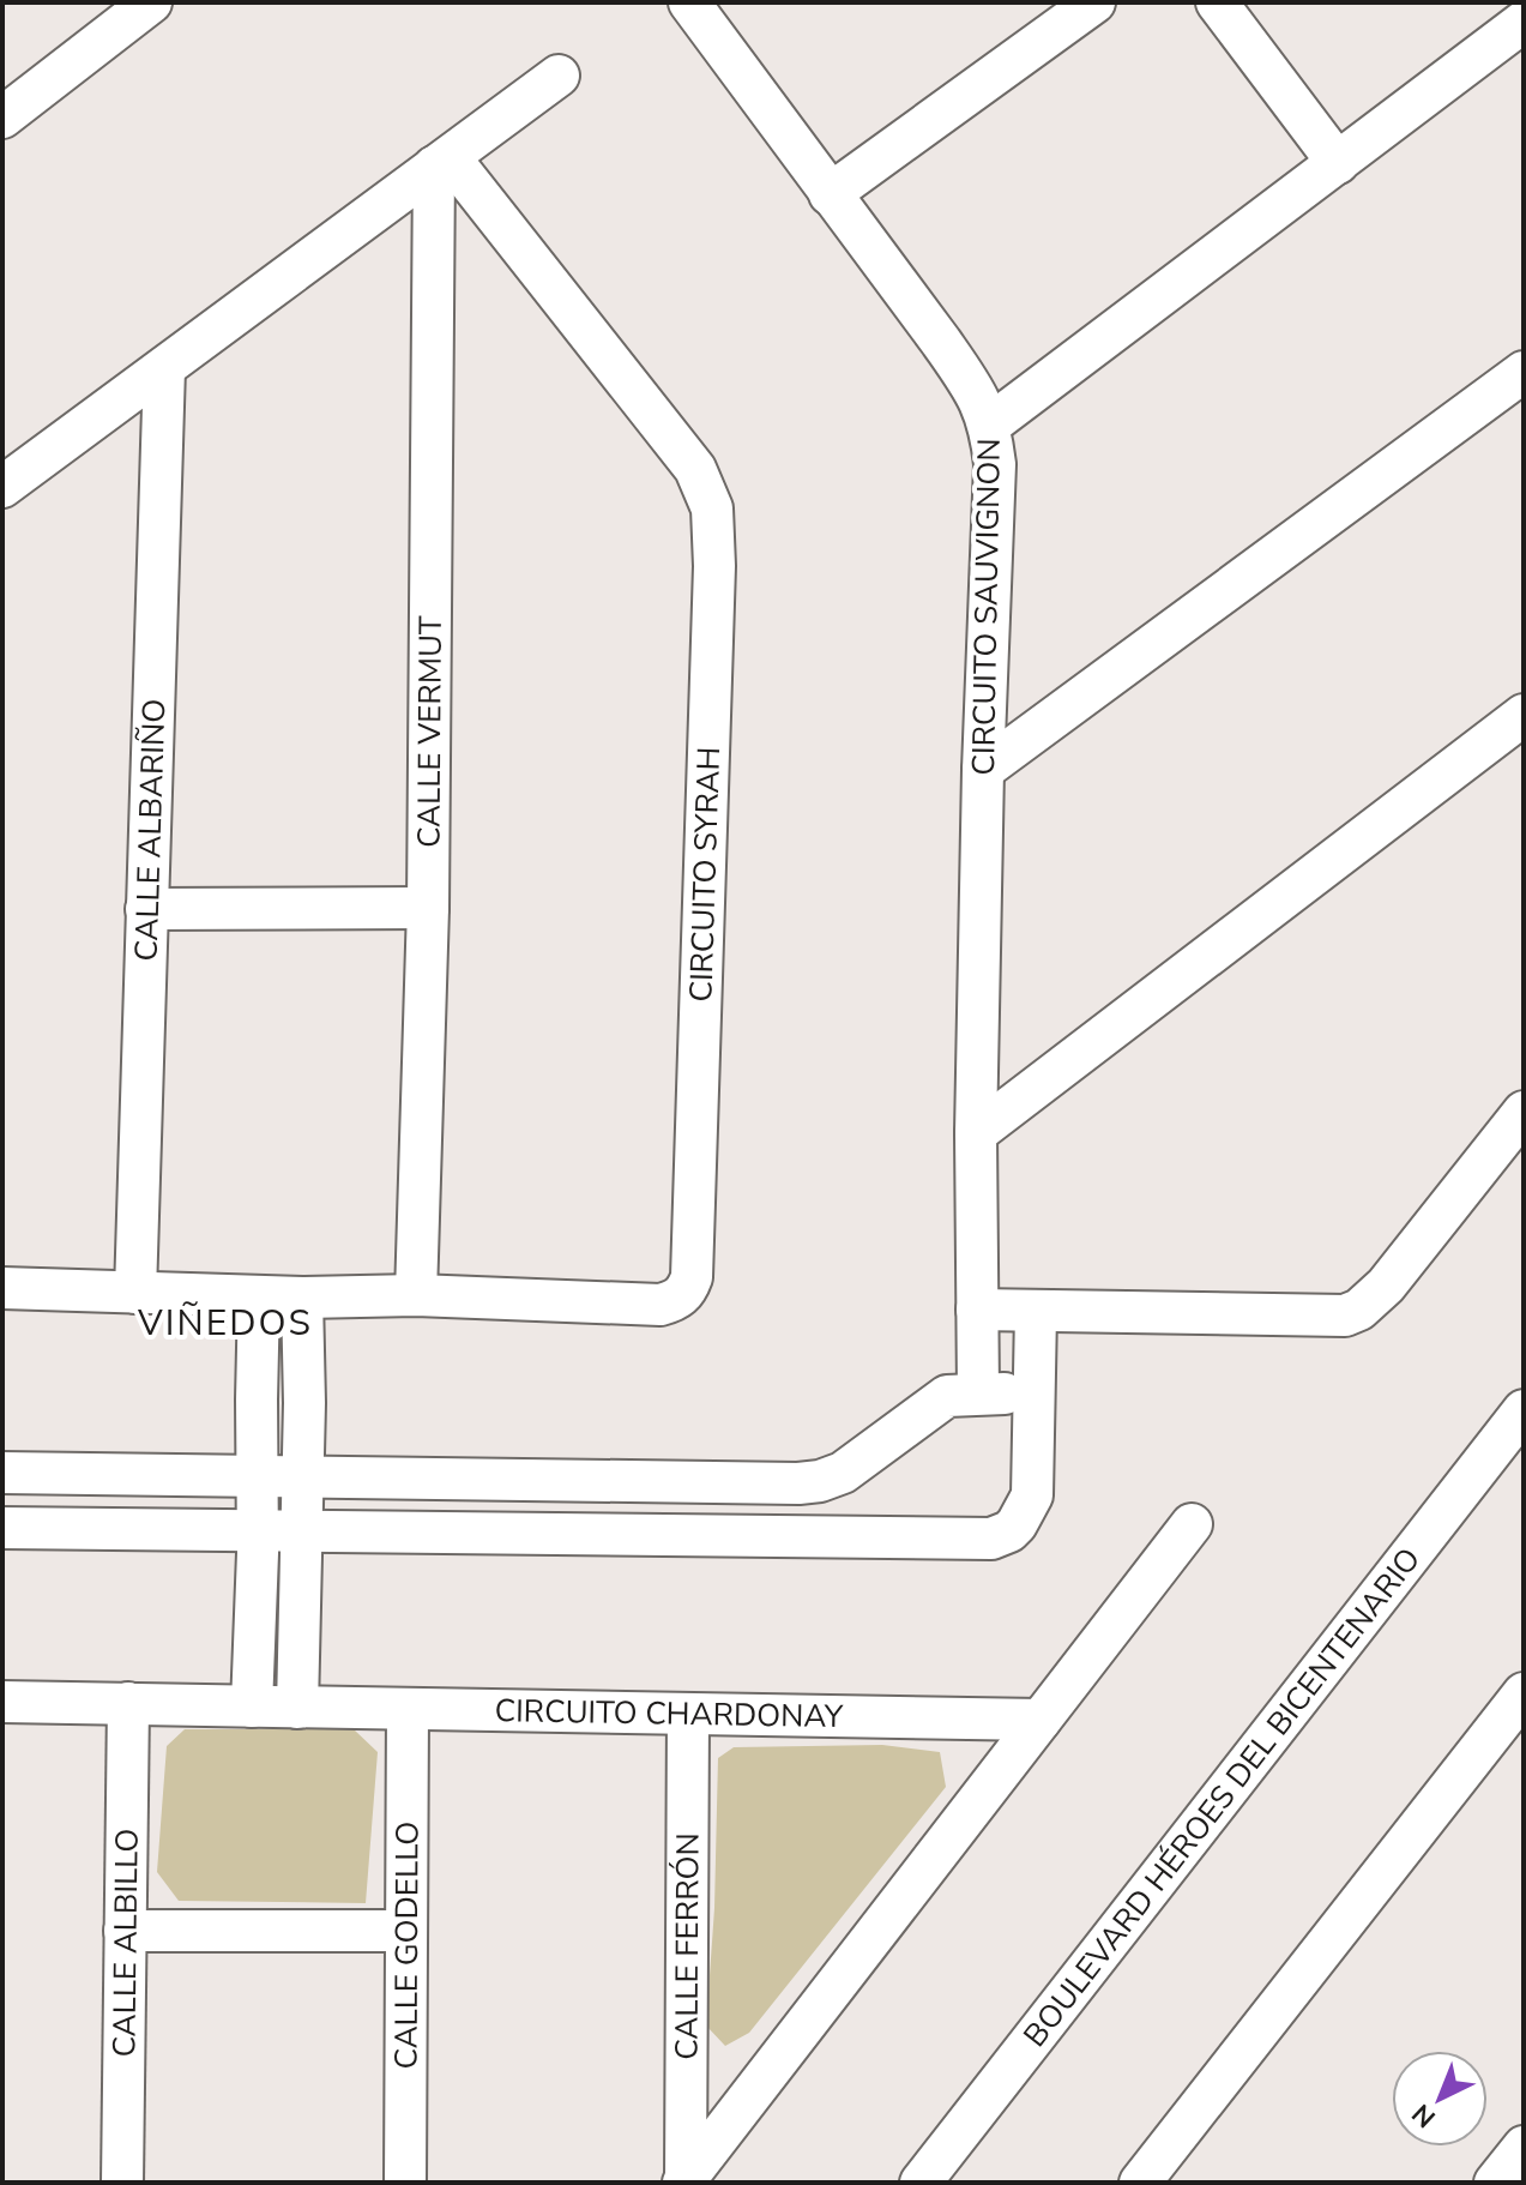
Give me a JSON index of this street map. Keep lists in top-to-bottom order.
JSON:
{
  "streets": {
    "street": [
      "CIRCUITO SAUVIGNON",
      "CALLE VERMUT",
      "CALLE ALBARIÑO",
      "CIRCUITO SYRAH",
      "CIRCUITO CHARDONAY",
      "BOULEVARD HÉROES DEL BICENTENARIO",
      "CALLE ALBILLO",
      "CALLE GODELLO",
      "CALLE FERRÓN"
    ]
  },
  "crossings": [
    ["CALLE VERMUT", "CIRCUITO SYRAH"],
    ["CALLE ALBARIÑO", "CIRCUITO SYRAH"],
    ["CIRCUITO CHARDONAY", "CALLE ALBILLO"],
    ["CIRCUITO CHARDONAY", "CALLE GODELLO"],
    ["CIRCUITO CHARDONAY", "CALLE FERRÓN"]
  ],
  "districts": ["VIÑEDOS"],
  "north": "bottom left"
}
